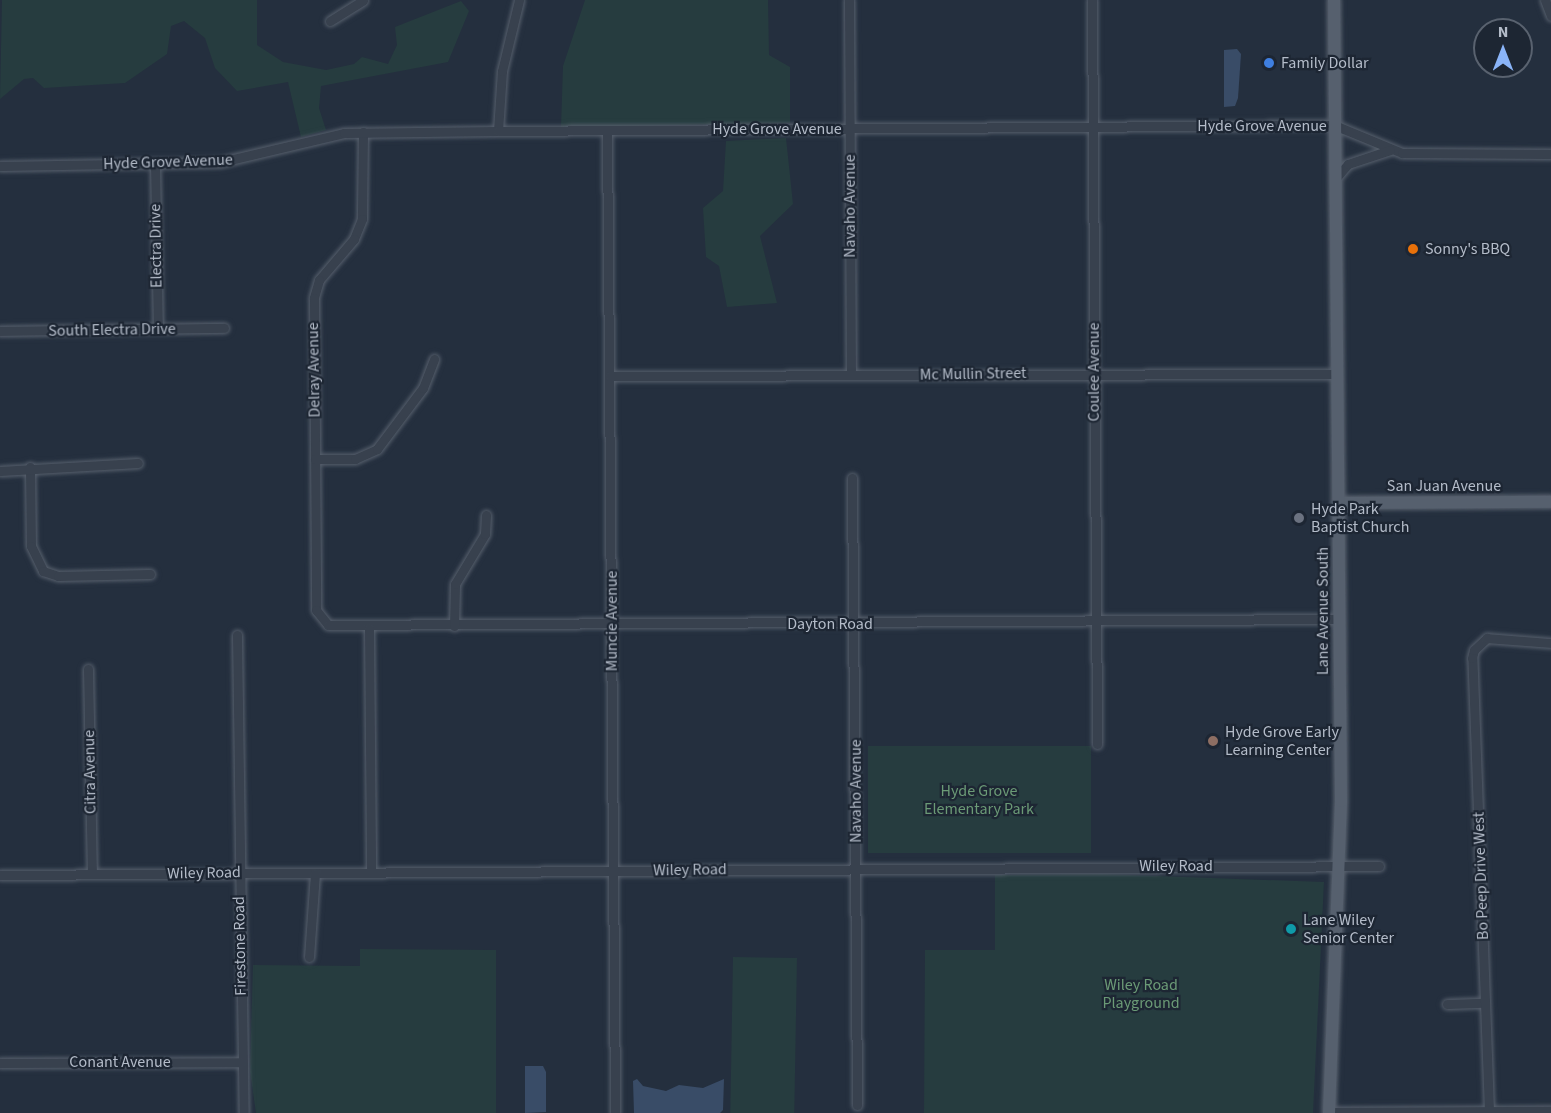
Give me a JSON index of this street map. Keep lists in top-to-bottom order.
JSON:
{
  "streets": {
    "main road": ["San Juan Avenue", "Lane Avenue South"],
    "street": [
      "Hyde Grove Avenue",
      "Navaho Avenue",
      "Electra Drive",
      "South Electra Drive",
      "Delray Avenue",
      "Coulee Avenue",
      "Mc Mullin Street",
      "Muncie Avenue",
      "Dayton Road",
      "Citra Avenue",
      "Wiley Road",
      "Bo Peep Drive West",
      "Firestone Road",
      "Conant Avenue"
    ]
  },
  "crossings": [
    ["Hyde Grove Avenue", "Navaho Avenue"],
    ["Hyde Grove Avenue", "Electra Drive"],
    ["Hyde Grove Avenue", "Delray Avenue"],
    ["Hyde Grove Avenue", "Coulee Avenue"],
    ["Hyde Grove Avenue", "Lane Avenue South"],
    ["Hyde Grove Avenue", "Muncie Avenue"],
    ["Navaho Avenue", "Mc Mullin Street"],
    ["Navaho Avenue", "Dayton Road"],
    ["Navaho Avenue", "Wiley Road"],
    ["Electra Drive", "South Electra Drive"],
    ["Delray Avenue", "Dayton Road"],
    ["Coulee Avenue", "Mc Mullin Street"],
    ["Coulee Avenue", "Dayton Road"],
    ["Mc Mullin Street", "Lane Avenue South"],
    ["Mc Mullin Street", "Muncie Avenue"],
    ["San Juan Avenue", "Lane Avenue South"],
    ["Lane Avenue South", "Dayton Road"],
    ["Lane Avenue South", "Wiley Road"],
    ["Muncie Avenue", "Dayton Road"],
    ["Muncie Avenue", "Wiley Road"],
    ["Citra Avenue", "Wiley Road"],
    ["Wiley Road", "Firestone Road"],
    ["Firestone Road", "Conant Avenue"]
  ],
  "parks": ["Hyde Grove Elementary Park", "Wiley Road Playground"],
  "places": [
    "Family Dollar",
    "Sonny's BBQ",
    "Hyde Park Baptist Church",
    "Hyde Grove Early Learning Center",
    "Lane Wiley Senior Center"
  ],
  "north": "top"
}
